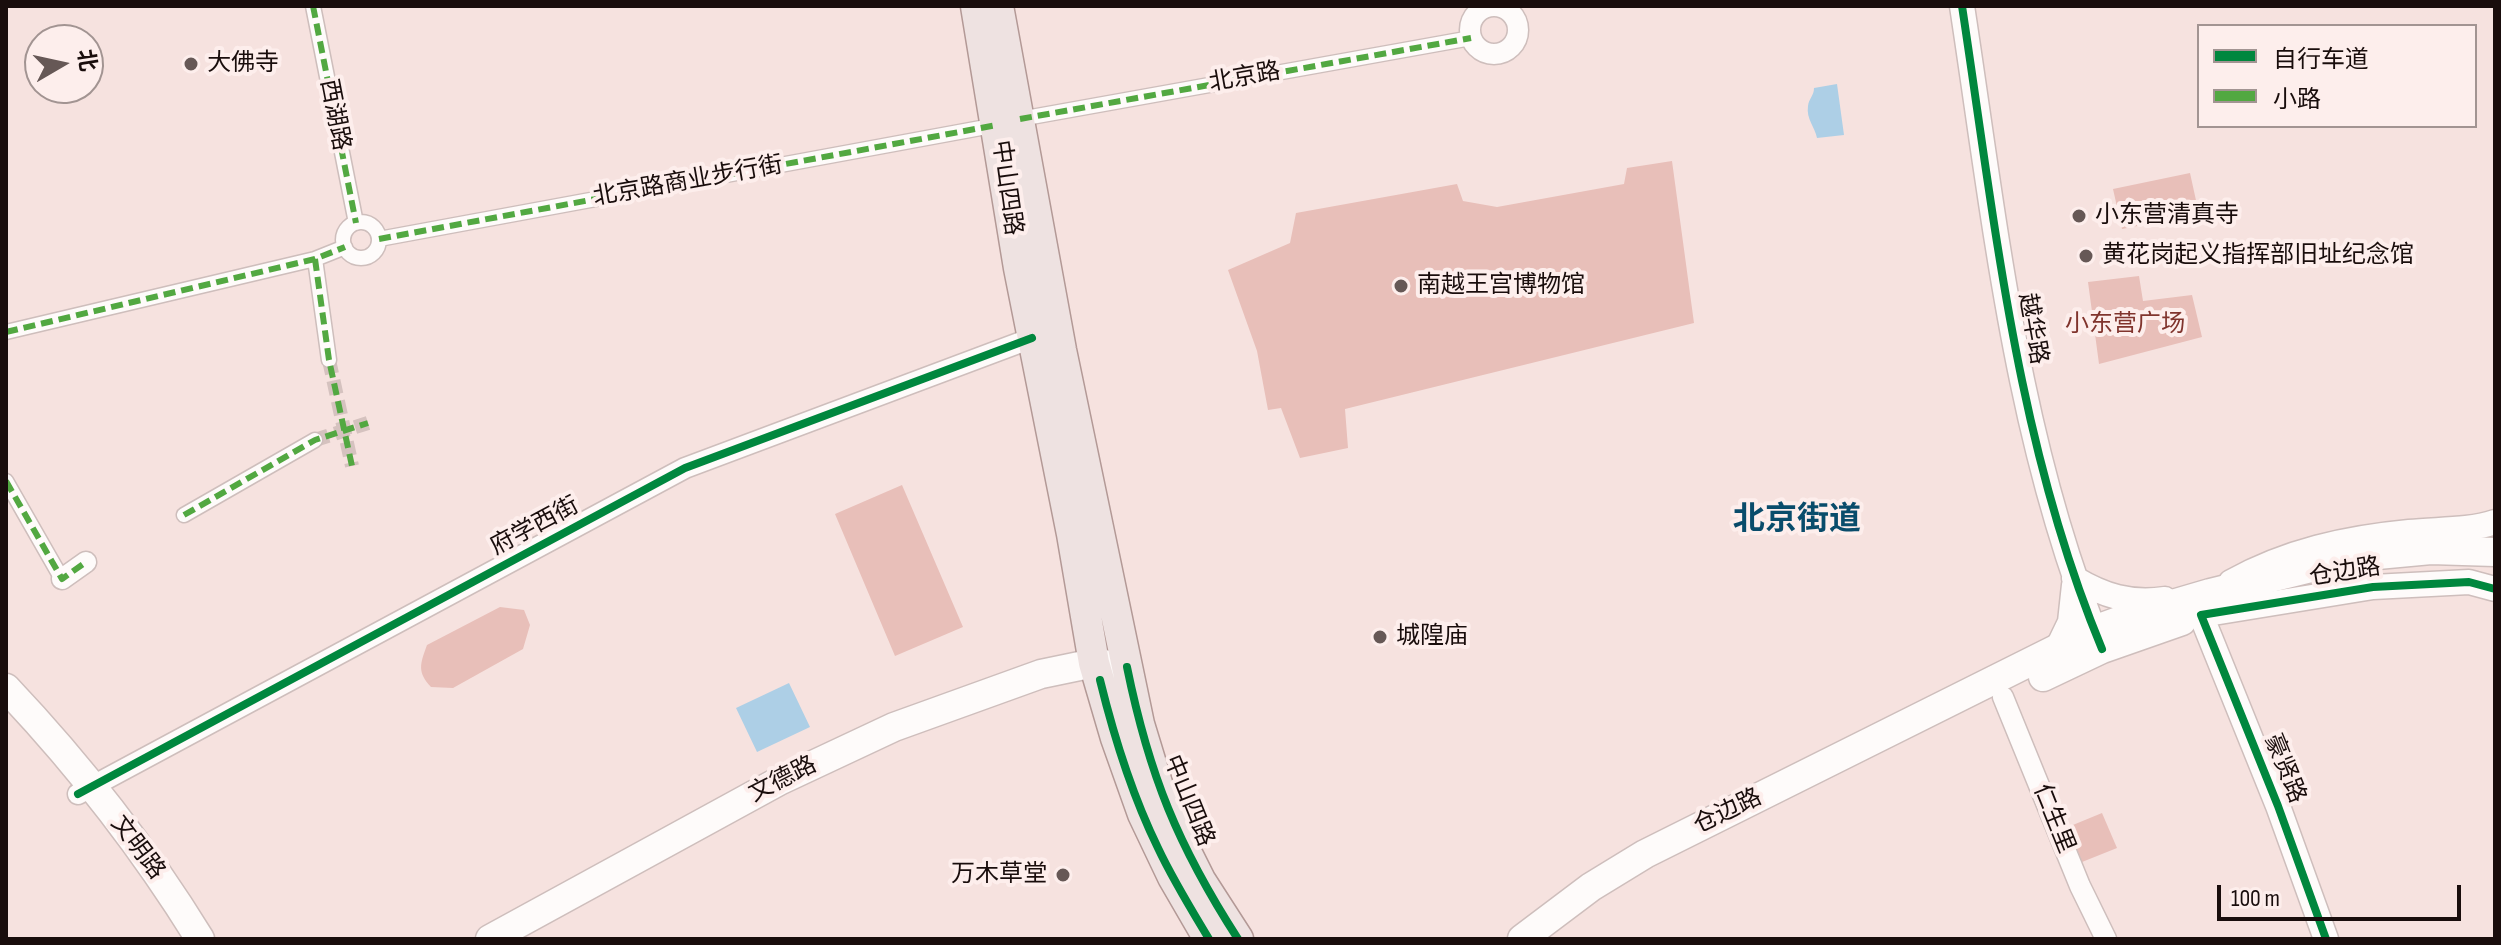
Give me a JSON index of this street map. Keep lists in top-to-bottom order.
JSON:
{
  "streets": {
    "main road": [
      "中山四路",
      "仓边路",
      "文德路",
      "文明路"
    ],
    "street": [
      "北京路",
      "西湖路",
      "北京路商业步行街",
      "越华路",
      "府学西街",
      "豪贤路",
      "仁生里"
    ]
  },
  "crossings": [
    ["北京路", "北京路商业步行街"],
    ["北京路", "中山四路"],
    ["西湖路", "北京路商业步行街"],
    ["北京路商业步行街", "中山四路"],
    ["中山四路", "府学西街"],
    ["中山四路", "文德路"],
    ["越华路", "仓边路"],
    ["府学西街", "文明路"],
    ["仓边路", "豪贤路"],
    ["仓边路", "仁生里"]
  ],
  "districts": ["北京街道"],
  "parks": ["小东营广场"],
  "places": [
    "大佛寺",
    "小东营清真寺",
    "黄花岗起义指挥部旧址纪念馆",
    "南越王宫博物馆",
    "城隍庙",
    "万木草堂"
  ],
  "legend": ["自行车道", "小路"],
  "scale_bar": "100 m",
  "north": "right"
}
